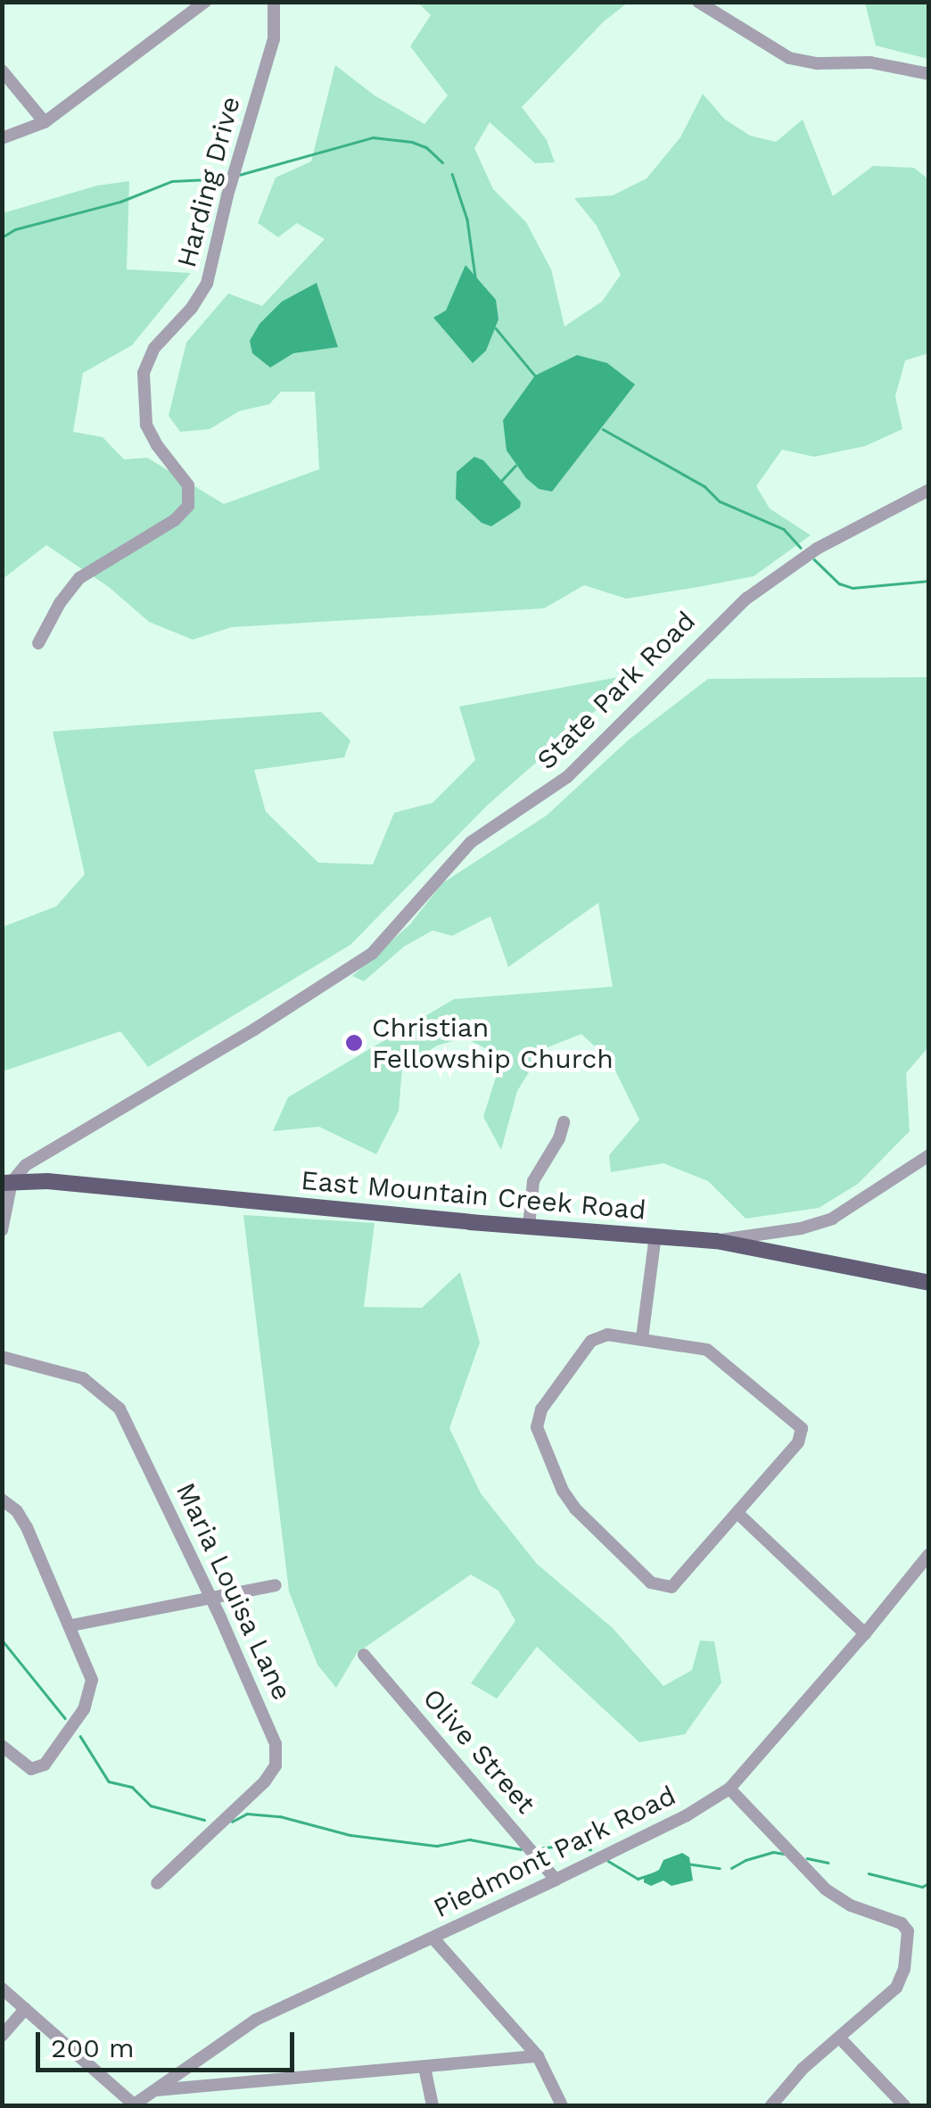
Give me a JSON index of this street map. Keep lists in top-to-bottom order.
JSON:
{
  "streets": {
    "main road": ["East Mountain Creek Road"],
    "street": [
      "Harding Drive",
      "State Park Road",
      "Maria Louisa Lane",
      "Olive Street",
      "Piedmont Park Road"
    ]
  },
  "crossings": [
    ["State Park Road", "East Mountain Creek Road"],
    ["Olive Street", "Piedmont Park Road"]
  ],
  "places": ["Christian Fellowship Church"],
  "scale_bar": "200 m"
}
